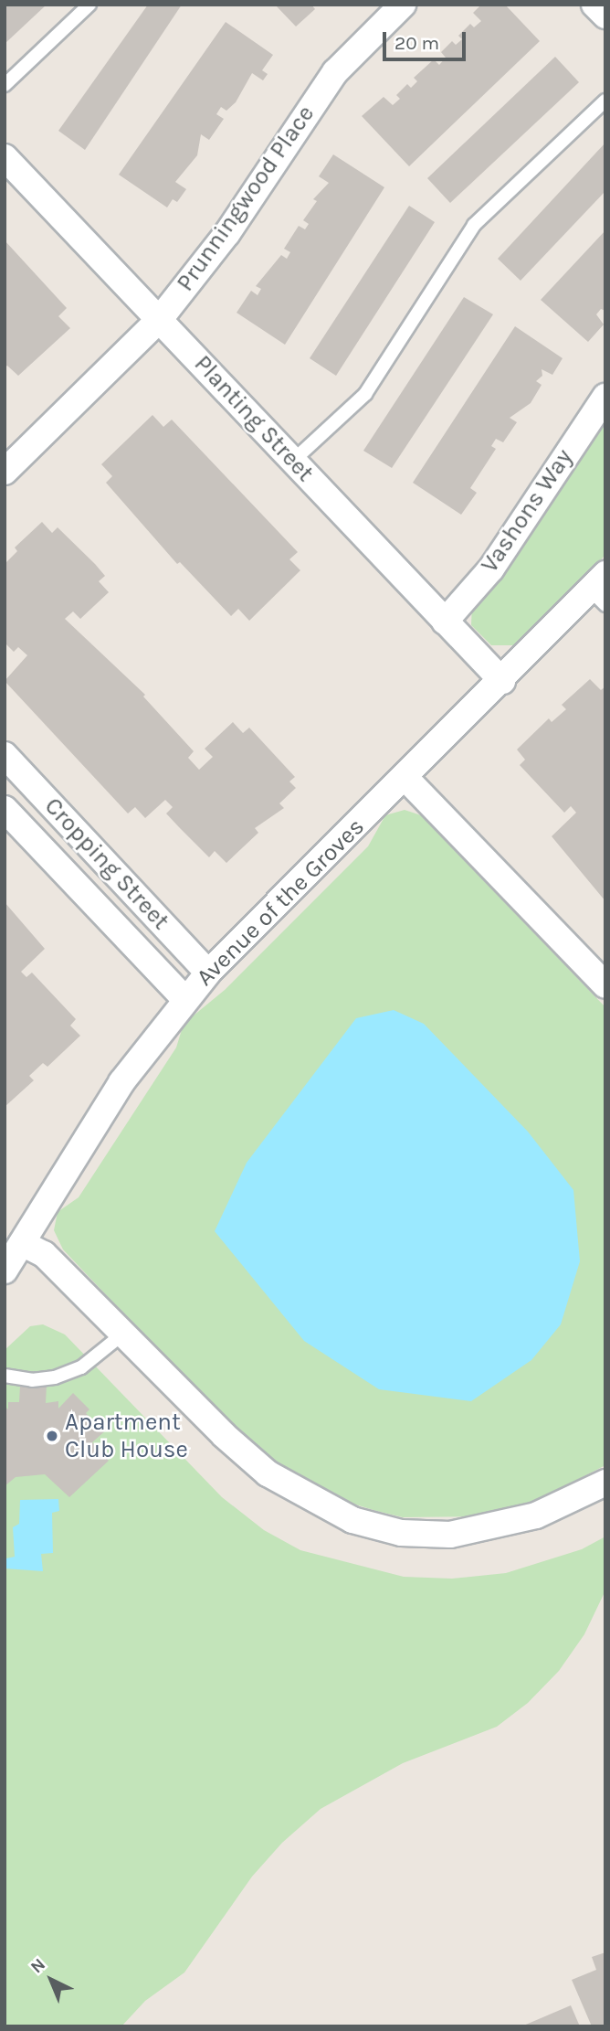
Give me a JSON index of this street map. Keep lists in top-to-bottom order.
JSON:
{
  "streets": {
    "street": [
      "Prunningwood Place",
      "Planting Street",
      "Vashons Way",
      "Cropping Street",
      "Avenue of the Groves"
    ]
  },
  "crossings": [
    ["Prunningwood Place", "Planting Street"],
    ["Planting Street", "Vashons Way"],
    ["Planting Street", "Avenue of the Groves"],
    ["Cropping Street", "Avenue of the Groves"]
  ],
  "places": ["Apartment Club House"],
  "scale_bar": "20 m",
  "north": "top left"
}
